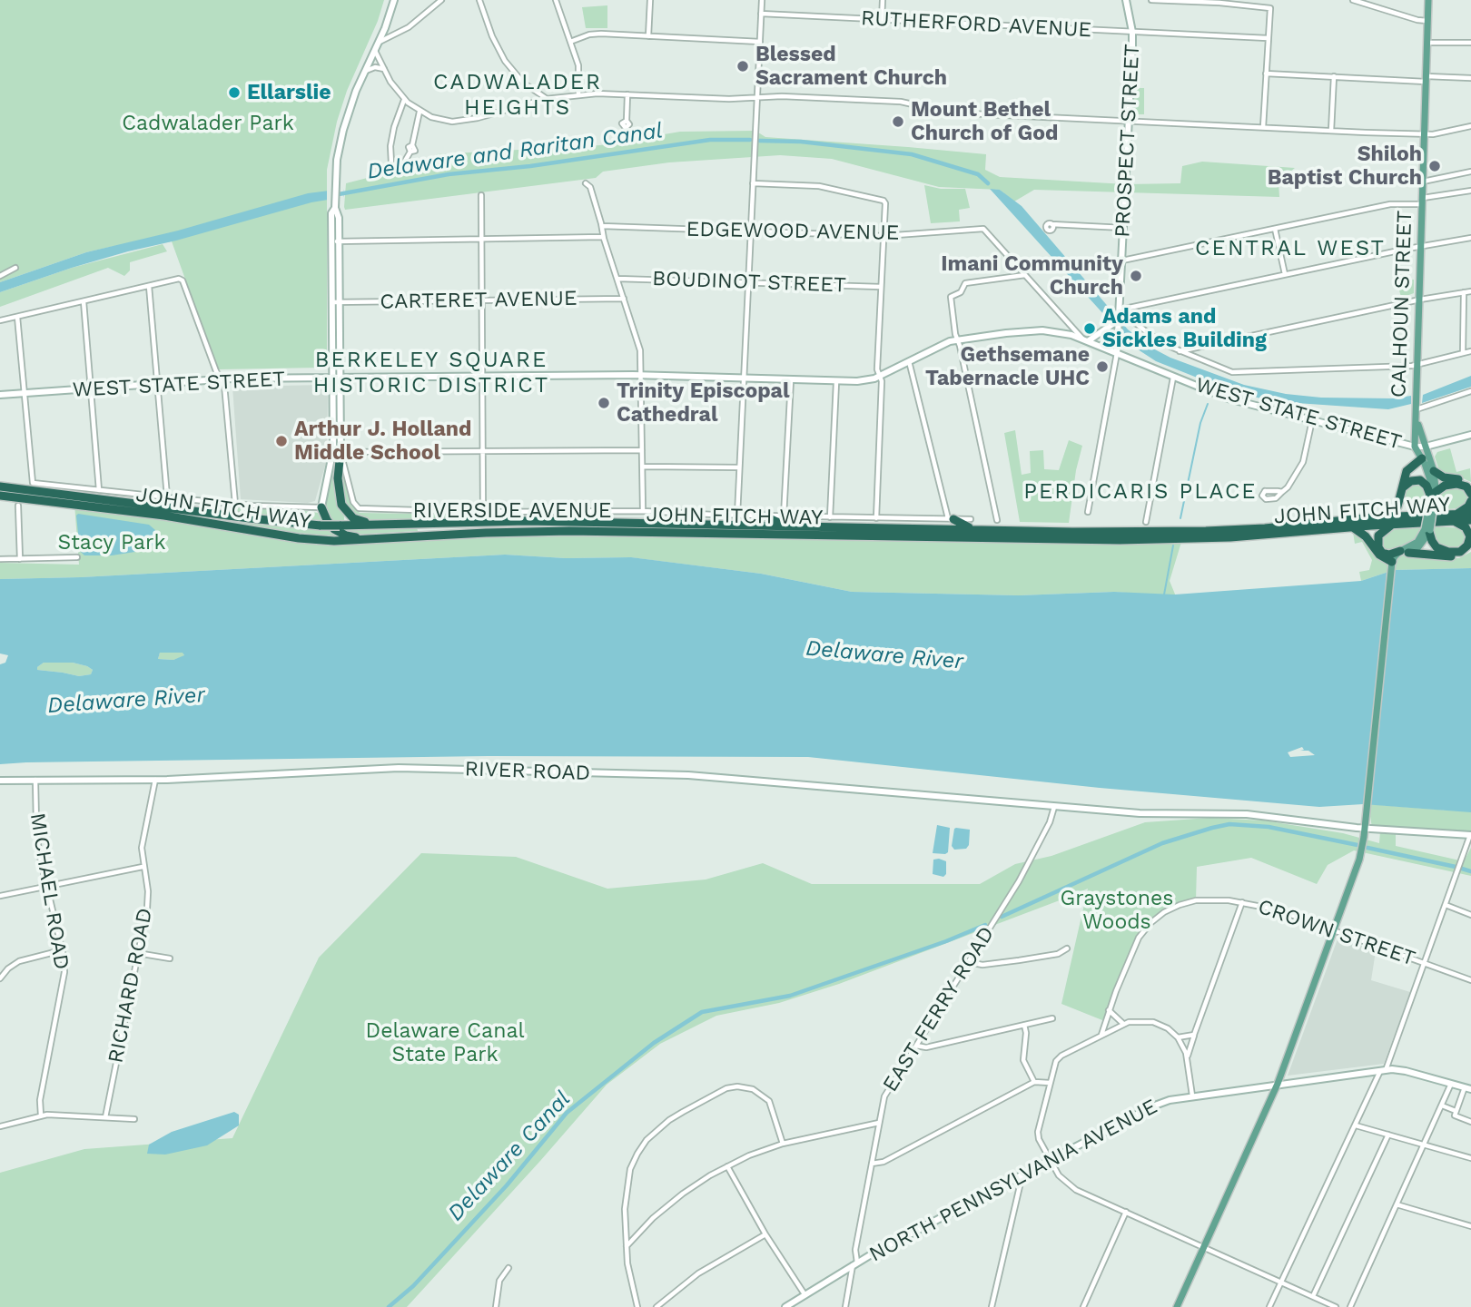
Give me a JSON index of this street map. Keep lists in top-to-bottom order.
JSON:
{
  "streets": {
    "highway": ["JOHN FITCH WAY"],
    "main road": [
      "PROSPECT STREET",
      "CALHOUN STREET",
      "WEST STATE STREET",
      "RIVER ROAD",
      "NORTH PENNSYLVANIA AVENUE"
    ],
    "street": [
      "RUTHERFORD AVENUE",
      "EDGEWOOD AVENUE",
      "BOUDINOT STREET",
      "CARTERET AVENUE",
      "RIVERSIDE AVENUE",
      "MICHAEL ROAD",
      "CROWN STREET",
      "RICHARD ROAD",
      "EAST FERRY ROAD"
    ]
  },
  "crossings": [
    ["RUTHERFORD AVENUE", "PROSPECT STREET"],
    ["PROSPECT STREET", "WEST STATE STREET"],
    ["CALHOUN STREET", "WEST STATE STREET"],
    ["RIVER ROAD", "MICHAEL ROAD"],
    ["RIVER ROAD", "RICHARD ROAD"],
    ["RIVER ROAD", "EAST FERRY ROAD"],
    ["EAST FERRY ROAD", "NORTH PENNSYLVANIA AVENUE"]
  ],
  "districts": [
    "CADWALADER HEIGHTS",
    "CENTRAL WEST",
    "BERKELEY SQUARE HISTORIC DISTRICT",
    "PERDICARIS PLACE"
  ],
  "water": ["Delaware and Raritan Canal", "Delaware River", "Delaware Canal"],
  "parks": [
    "Cadwalader Park",
    "Stacy Park",
    "Graystones Woods",
    "Delaware Canal State Park"
  ],
  "places": [
    "Blessed Sacrament Church",
    "Ellarslie",
    "Mount Bethel Church of God",
    "Shiloh Baptist Church",
    "Imani Community Church",
    "Adams and Sickles Building",
    "Gethsemane Tabernacle UHC",
    "Trinity Episcopal Cathedral",
    "Arthur J. Holland Middle School"
  ]
}
